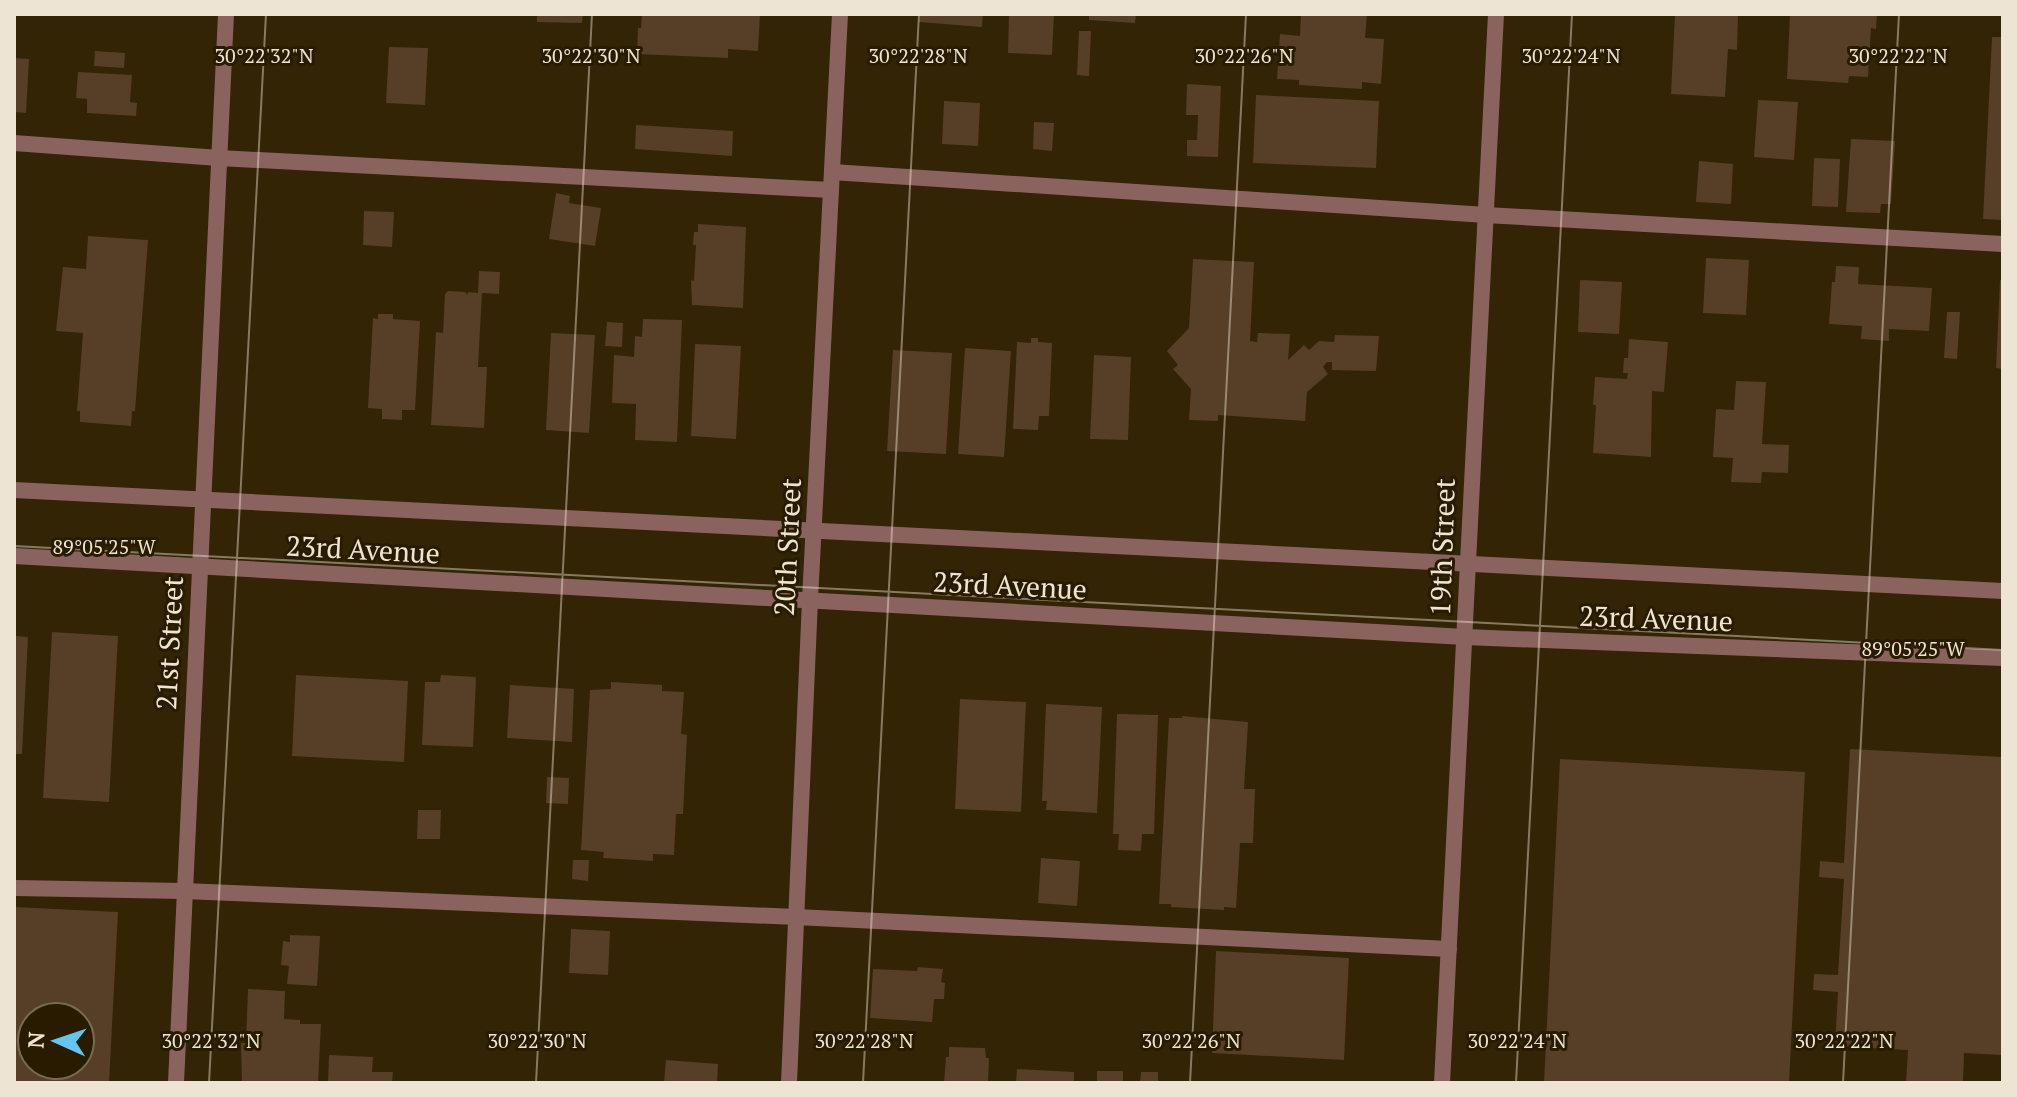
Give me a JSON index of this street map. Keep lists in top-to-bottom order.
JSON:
{
  "streets": {
    "street": [
      "20th Street",
      "19th Street",
      "23rd Avenue",
      "21st Street"
    ]
  },
  "crossings": [
    ["20th Street", "23rd Avenue"],
    ["19th Street", "23rd Avenue"],
    ["23rd Avenue", "21st Street"]
  ],
  "north": "left",
  "coordinates": [
    "30°22'32\"N",
    "30°22'30\"N",
    "30°22'28\"N",
    "30°22'26\"N",
    "30°22'24\"N",
    "30°22'22\"N",
    "89°05'25\"W"
  ]
}
